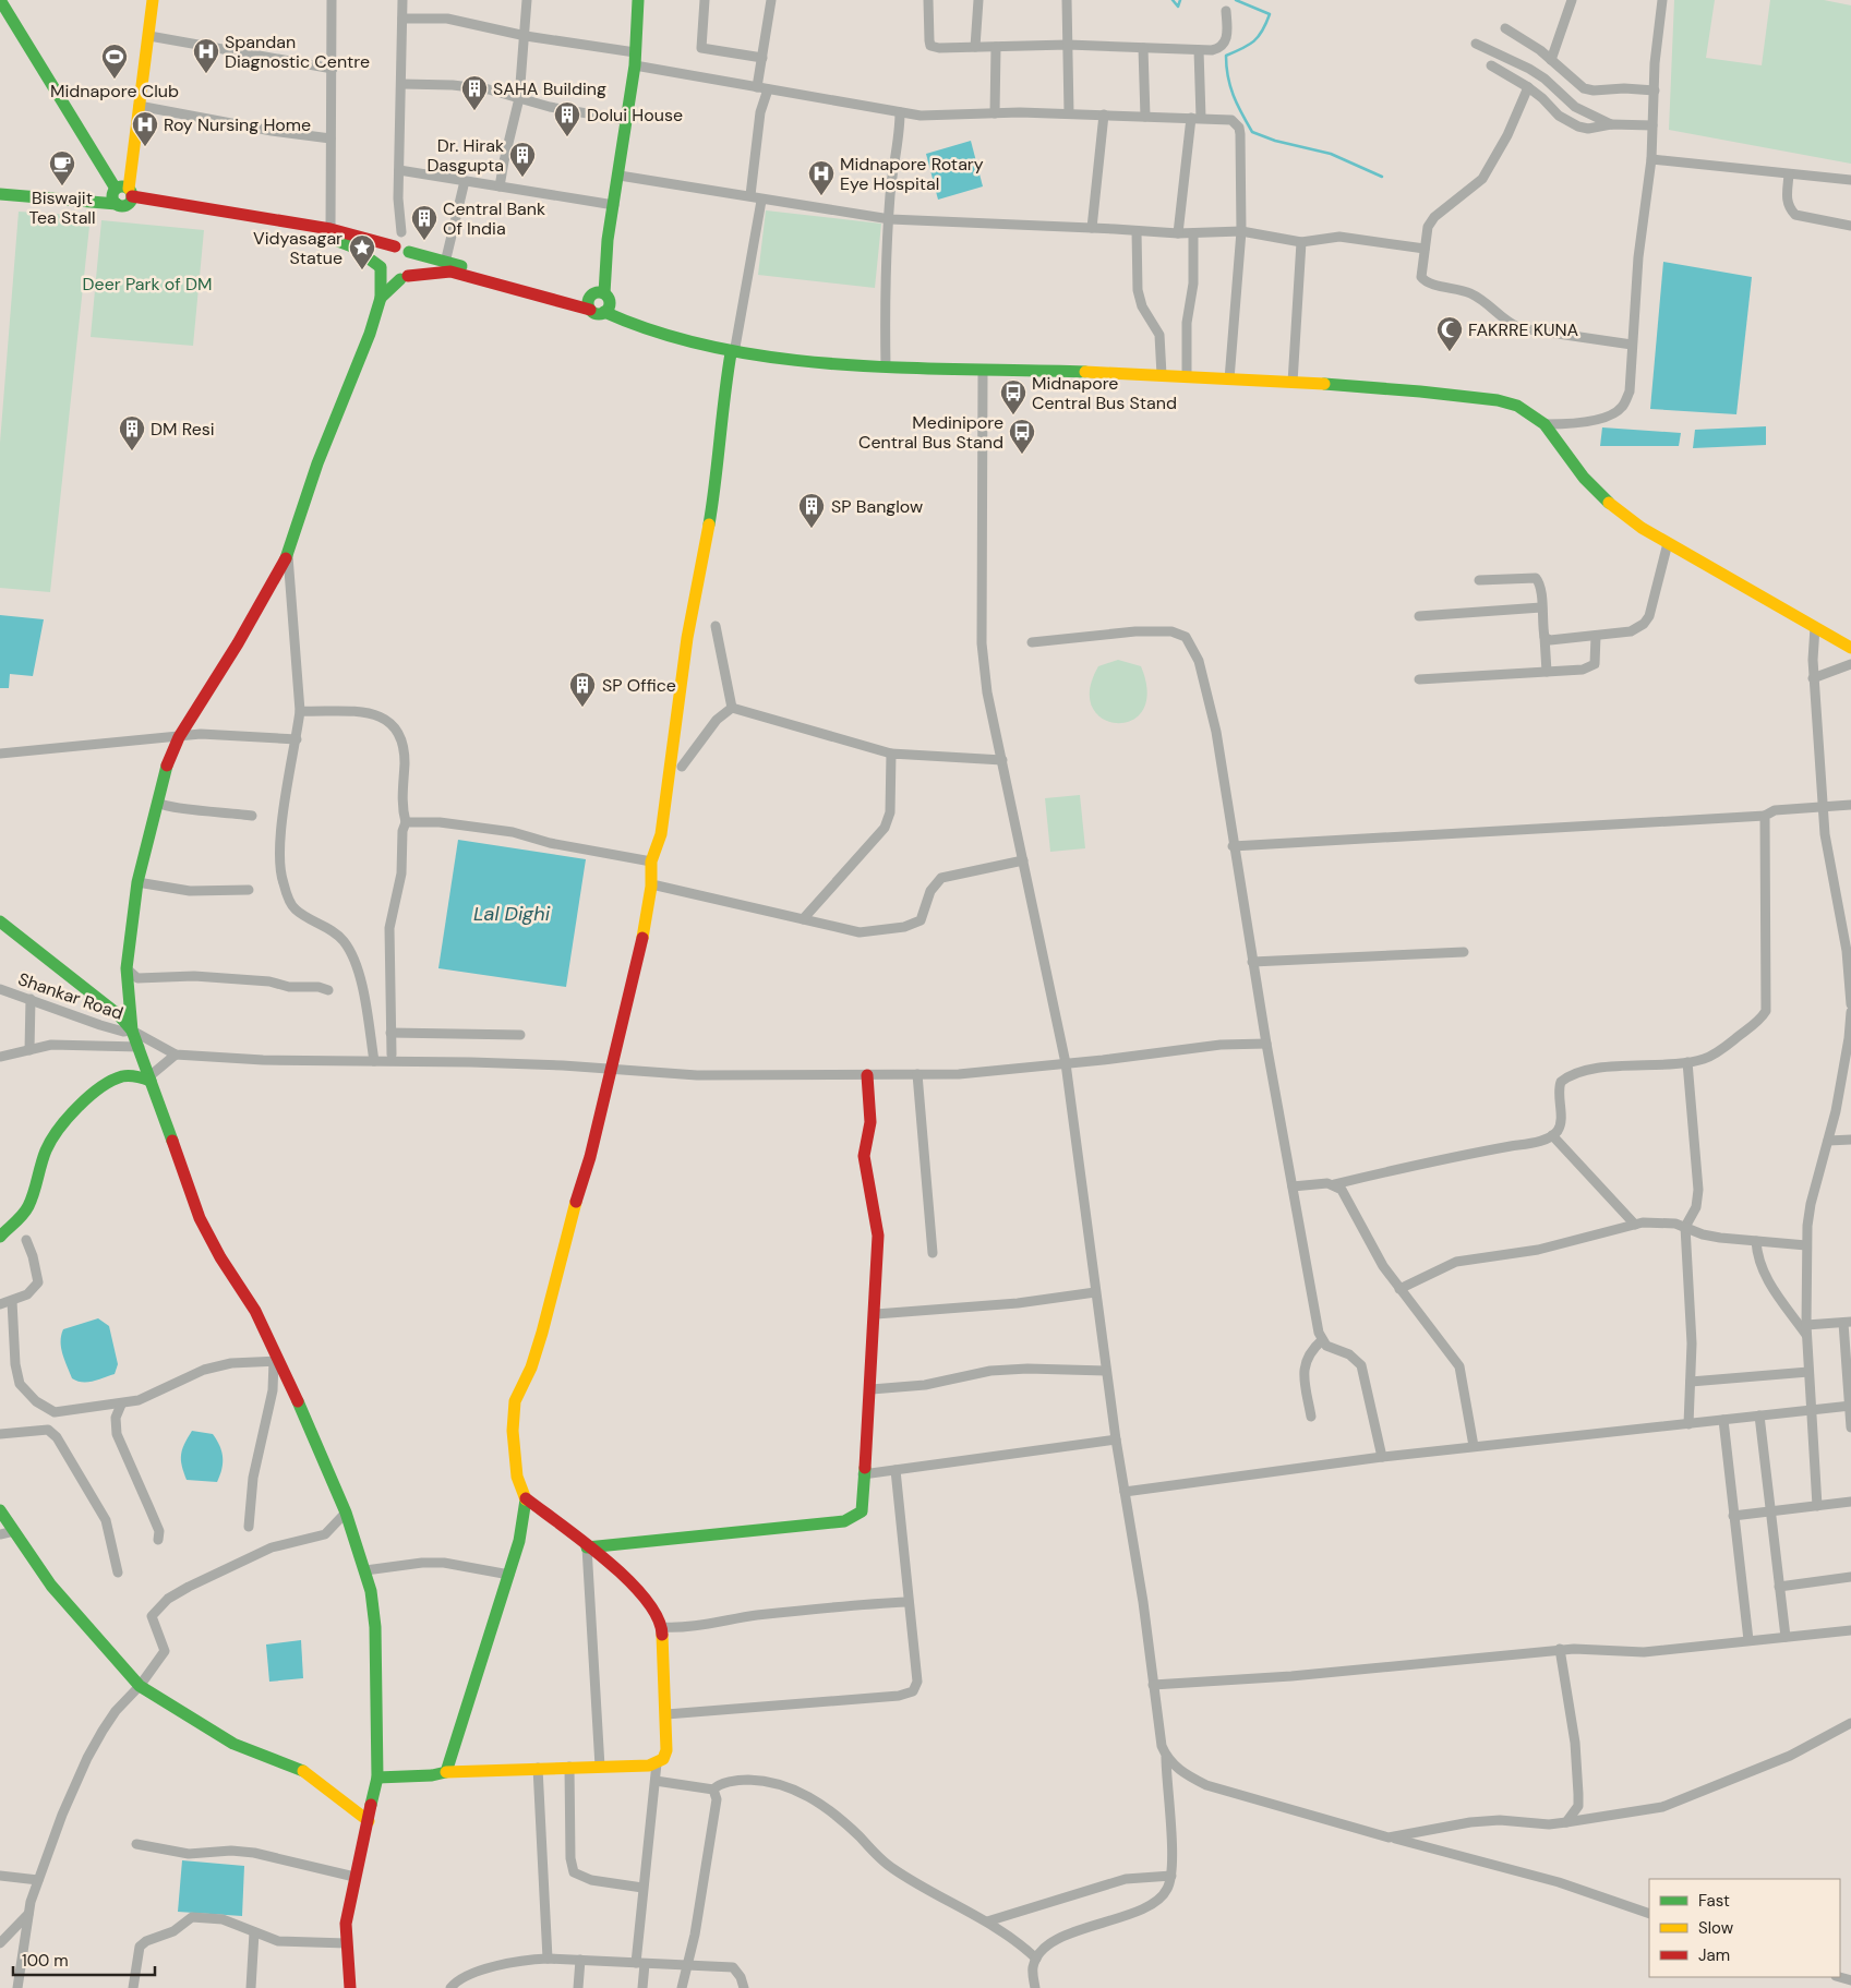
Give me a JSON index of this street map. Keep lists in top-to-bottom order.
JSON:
{
  "streets": {
    "street": ["Shankar Road"]
  },
  "water": ["Lal Dighi"],
  "parks": ["Deer Park of DM"],
  "places": {
    "hospital": ["Spandan Diagnostic Centre", "Roy Nursing Home", "Midnapore Rotary Eye Hospital"],
    "sports": ["Midnapore Club"],
    "building": [
      "SAHA Building",
      "Dolui House",
      "Dr. Hirak Dasgupta",
      "Central Bank Of India",
      "DM Resi",
      "SP Banglow",
      "SP Office"
    ],
    "cafe": ["Biswajit Tea Stall"],
    "place": ["Vidyasagar Statue"],
    "mosque": ["FAKRRE KUNA"],
    "bus stop": ["Midnapore Central Bus Stand", "Medinipore Central Bus Stand"]
  },
  "legend": ["Fast", "Slow", "Jam"],
  "scale_bar": "100 m"
}
